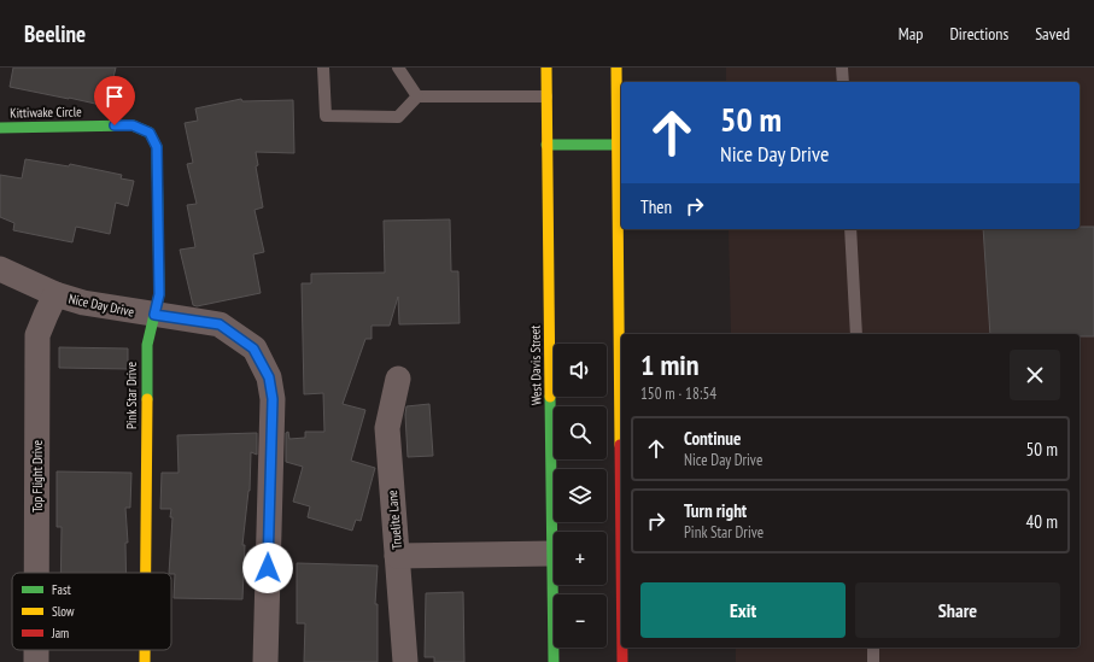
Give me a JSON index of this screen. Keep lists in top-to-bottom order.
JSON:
{
  "streets": {
    "main road": ["Kittiwake Circle", "West Davis Street", "Pink Star Drive"],
    "street": ["Nice Day Drive", "Top Flight Drive", "Truelite Lane"]
  },
  "crossings": [
    ["Kittiwake Circle", "Pink Star Drive"],
    ["Nice Day Drive", "Pink Star Drive"],
    ["Nice Day Drive", "Top Flight Drive"]
  ],
  "legend": ["Fast", "Slow", "Jam"],
  "page": {
    "header": "Beeline",
    "nav": ["Map", "Directions", "Saved"],
    "turn": ["50 m", "Nice Day Drive"],
    "then": "Then",
    "heading": ["1 min", "150 m · 18:54"],
    "map_buttons": ["+", "−"],
    "list": [
      {
        "name": "Continue",
        "note": "Nice Day Drive",
        "value": "50 m"
      },
      {
        "name": "Turn right",
        "note": "Pink Star Drive",
        "value": "40 m"
      }
    ],
    "buttons": ["Exit", "Share"]
  }
}
